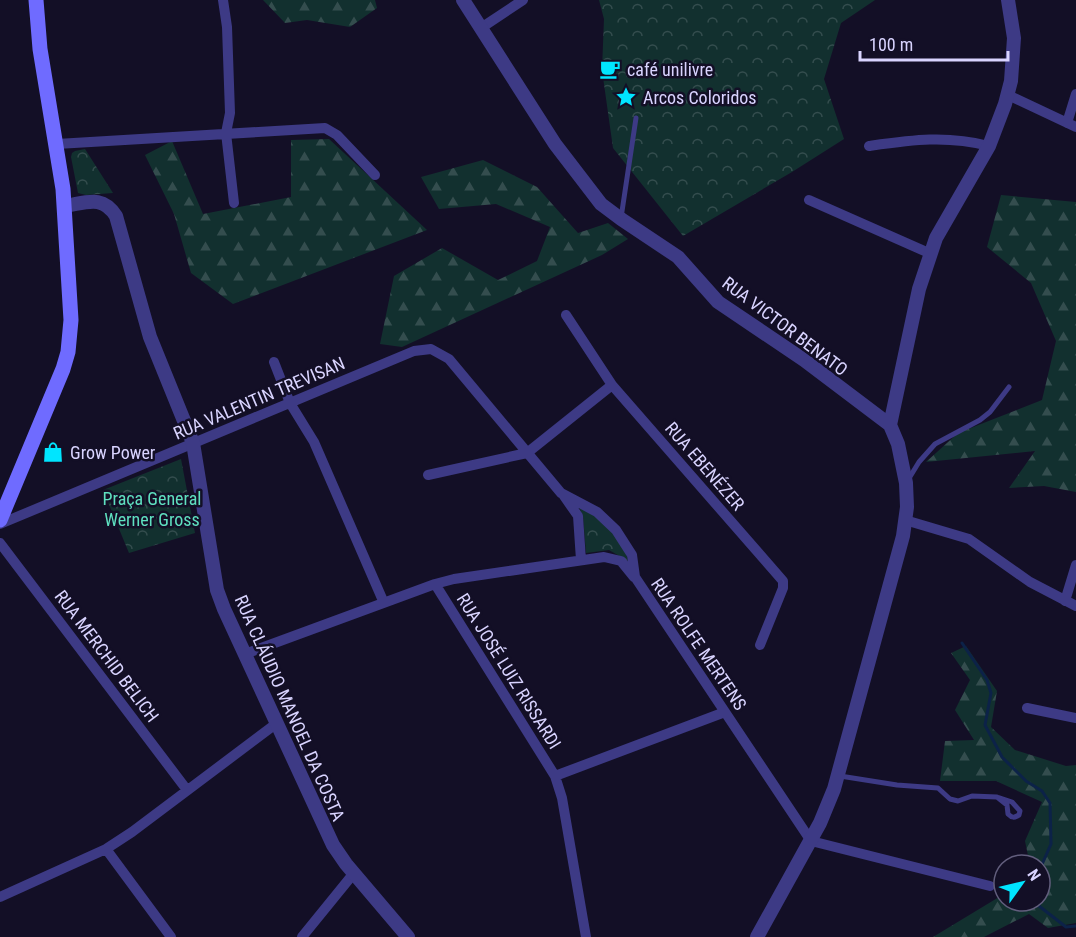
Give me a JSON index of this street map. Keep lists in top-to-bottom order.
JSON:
{
  "streets": {
    "street": [
      "RUA VICTOR BENATO",
      "RUA VALENTIN TREVISAN",
      "RUA EBENÉZER",
      "RUA ROLFE MERTENS",
      "RUA MERCHID BELICH",
      "RUA JOSÉ LUIZ RISSARDI",
      "RUA CLÁUDIO MANOEL DA COSTA"
    ]
  },
  "crossings": [
    ["RUA VALENTIN TREVISAN", "RUA ROLFE MERTENS"],
    ["RUA VALENTIN TREVISAN", "RUA CLÁUDIO MANOEL DA COSTA"]
  ],
  "parks": ["Praça General Werner Gross"],
  "places": {
    "cafe": ["café unilivre"],
    "place": ["Arcos Coloridos"],
    "shop": ["Grow Power"]
  },
  "scale_bar": "100 m",
  "north": "top right"
}
